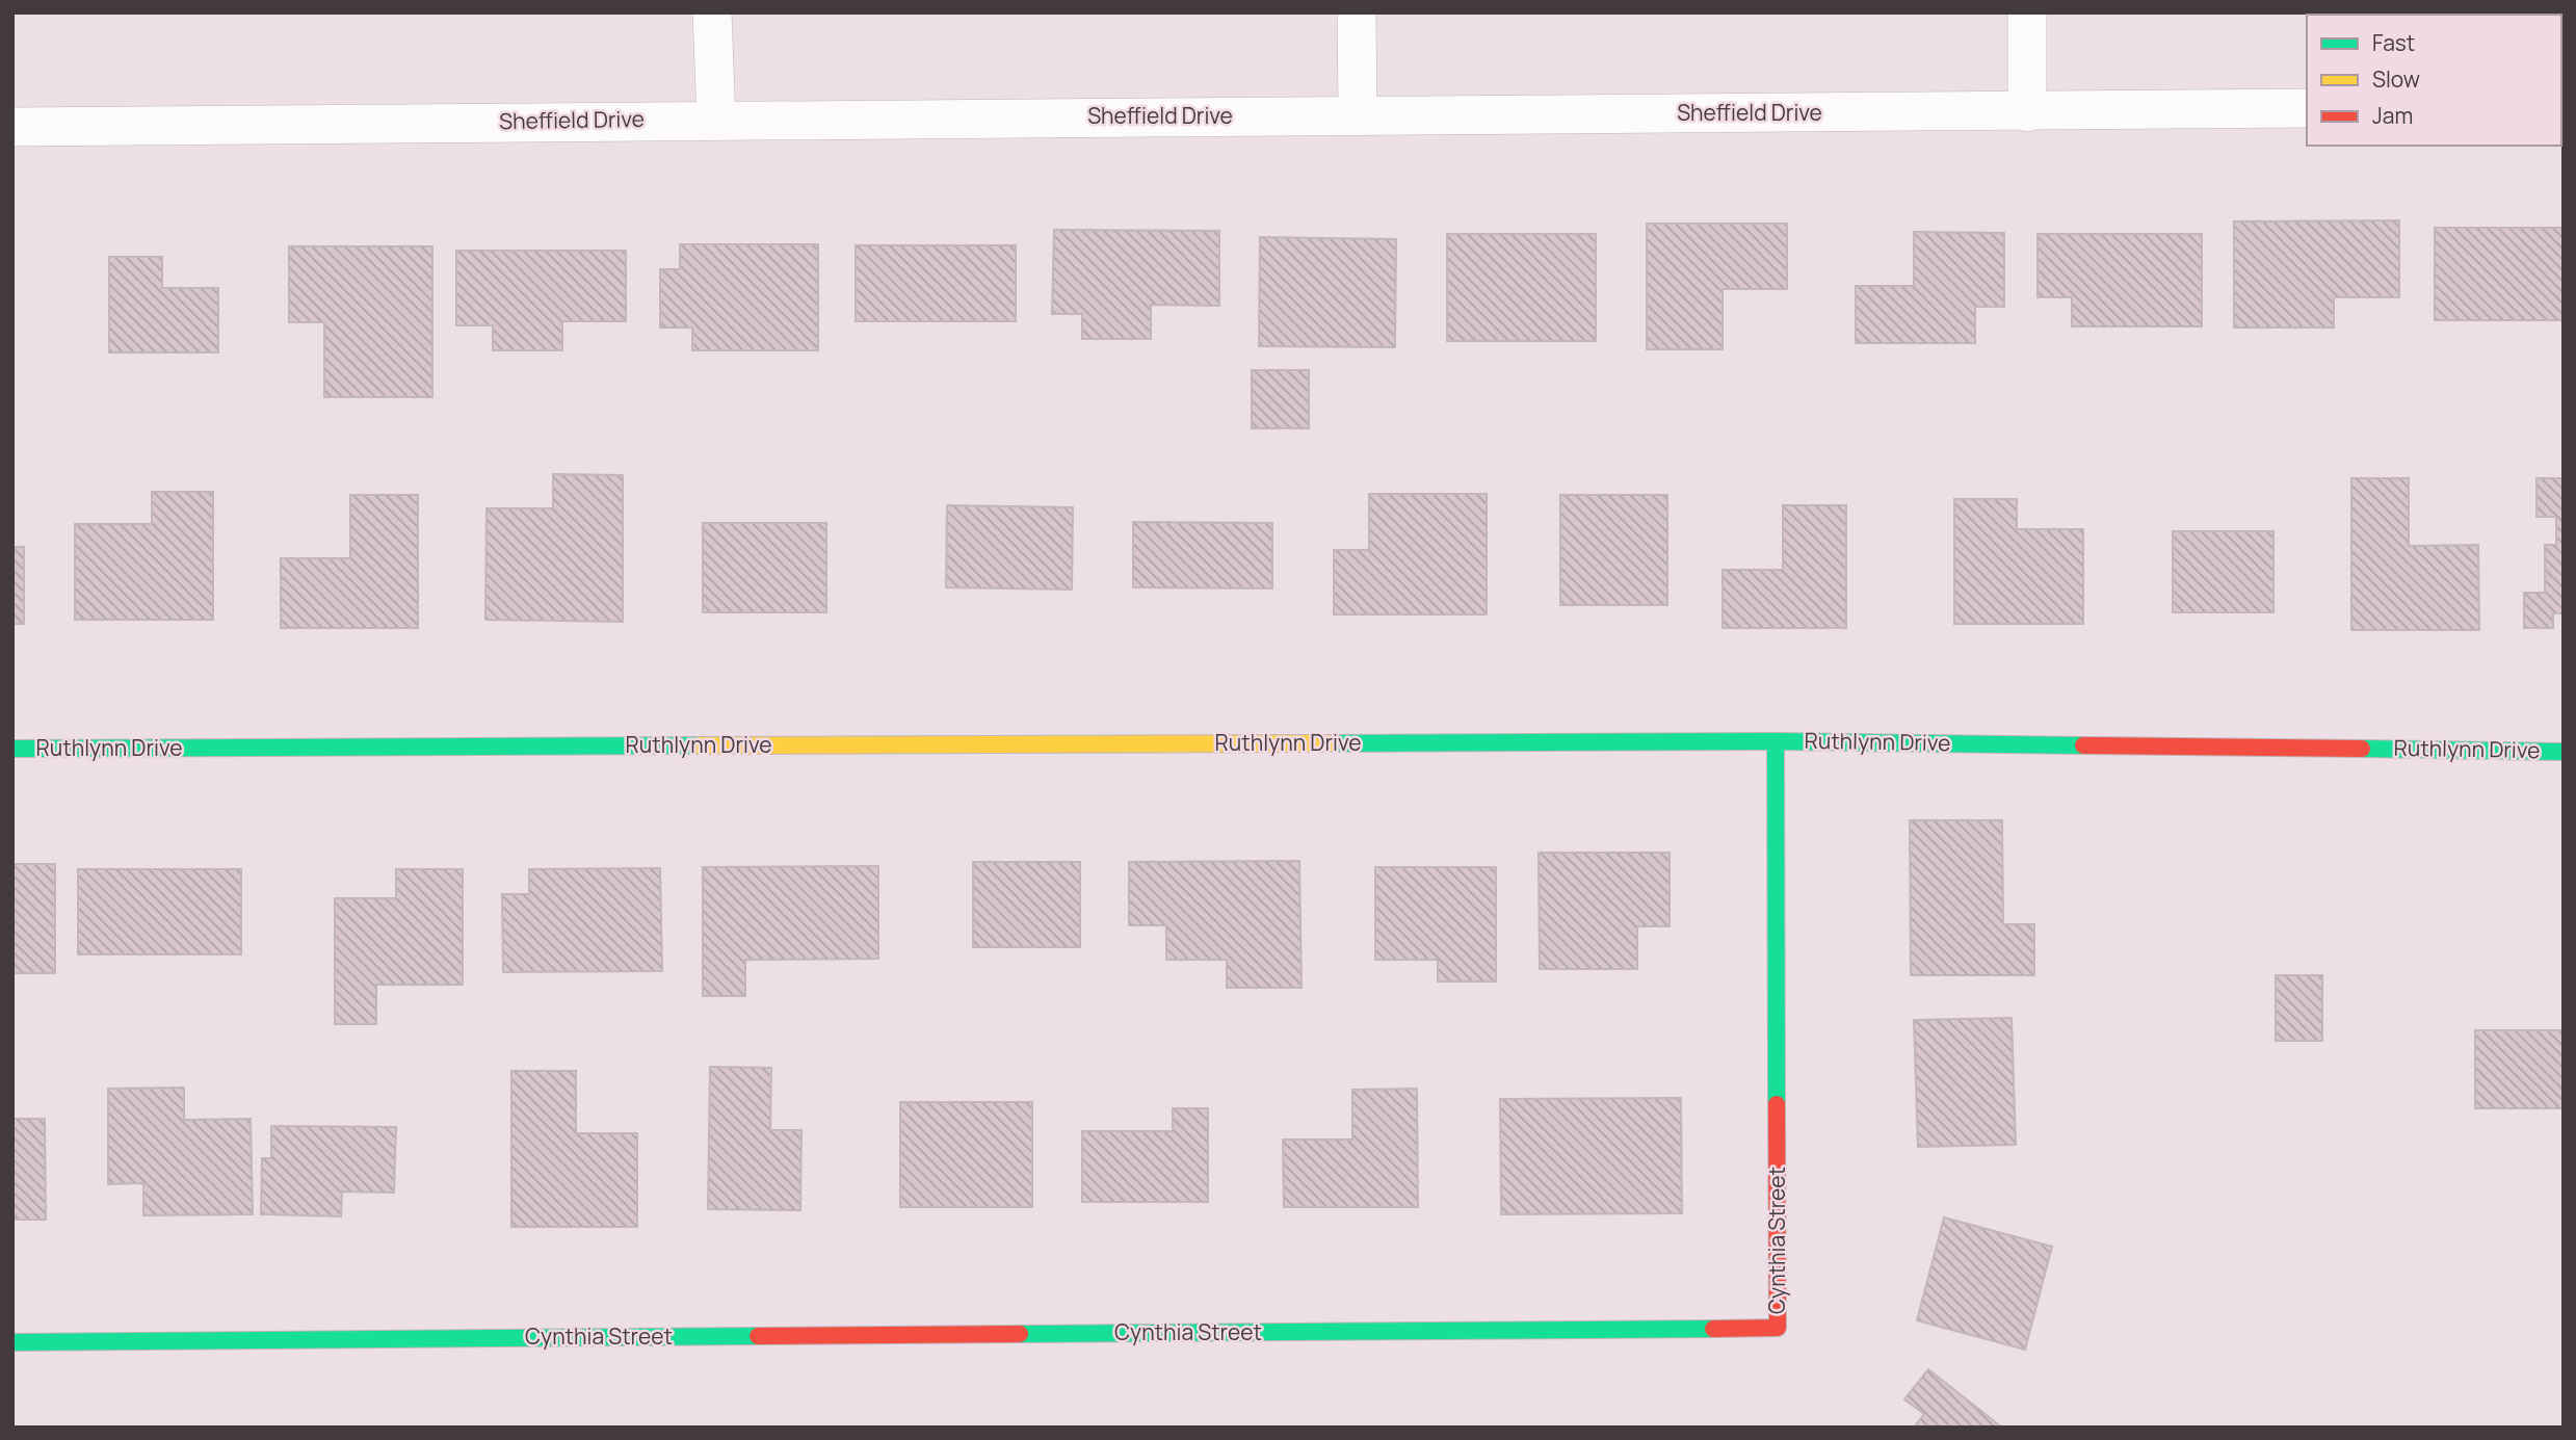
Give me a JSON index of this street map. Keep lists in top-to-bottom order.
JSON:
{
  "streets": {
    "street": ["Sheffield Drive", "Ruthlynn Drive", "Cynthia Street"]
  },
  "crossings": [
    ["Ruthlynn Drive", "Cynthia Street"]
  ],
  "legend": ["Fast", "Slow", "Jam"]
}
